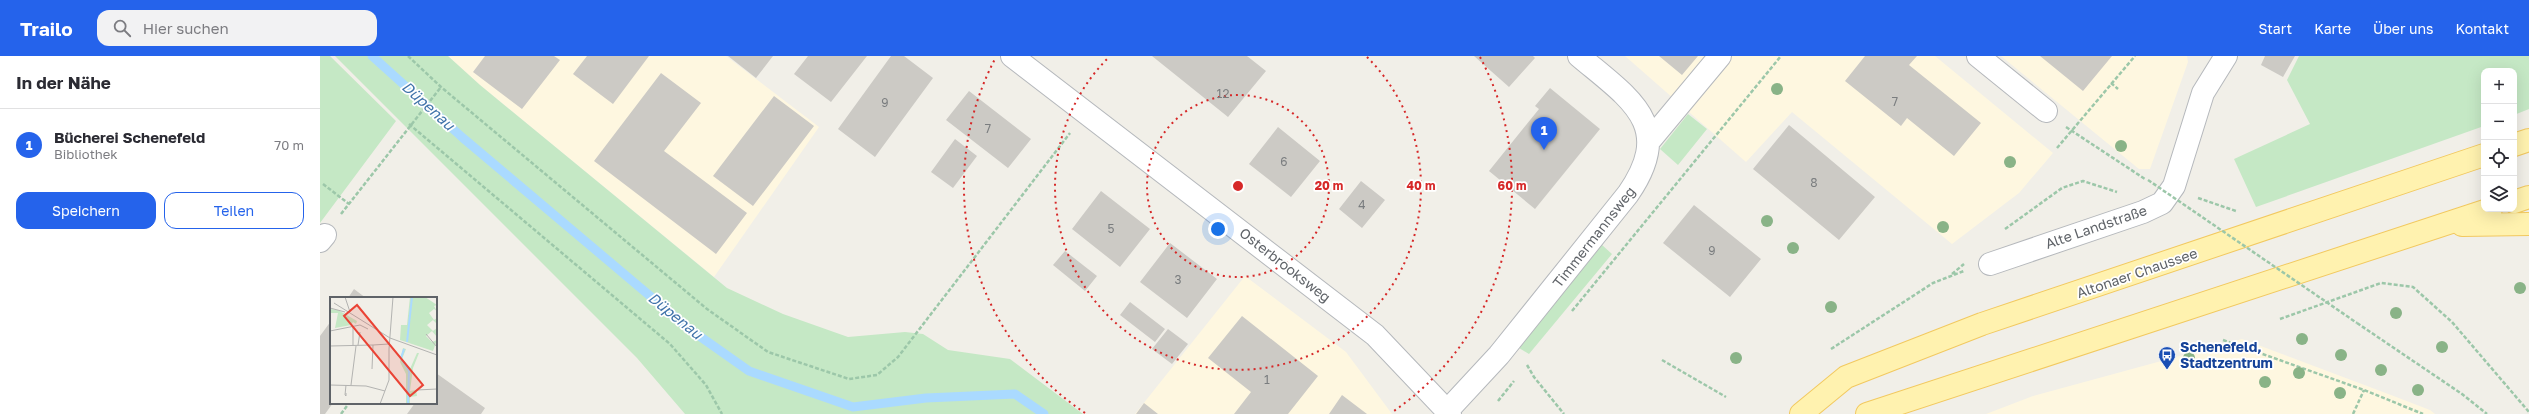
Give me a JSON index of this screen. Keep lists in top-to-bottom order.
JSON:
{
  "streets": {
    "main road": ["Altonaer Chaussee"],
    "street": ["Alte Landstraße", "Timmermannsweg", "Osterbrooksweg"]
  },
  "crossings": [
    ["Timmermannsweg", "Osterbrooksweg"]
  ],
  "water": ["Düpenau"],
  "places": {
    "bus stop": ["Schenefeld, Stadtzentrum"]
  },
  "house_numbers": [
    "12",
    "7",
    "9",
    "7",
    "6",
    "8",
    "4",
    "5",
    "9",
    "3",
    "1"
  ],
  "page": {
    "header": "Trailo",
    "search": "Hier suchen",
    "nav": [
      "Start",
      "Karte",
      "Über uns",
      "Kontakt"
    ],
    "heading": "In der Nähe",
    "map_buttons": ["+", "−"],
    "list": [
      {
        "mark": "1",
        "name": "Bücherei Schenefeld",
        "note": "Bibliothek",
        "value": "70 m"
      }
    ],
    "pins": "1",
    "buttons": ["Speichern", "Teilen"]
  },
  "rings": ["20 m", "40 m", "60 m"]
}
